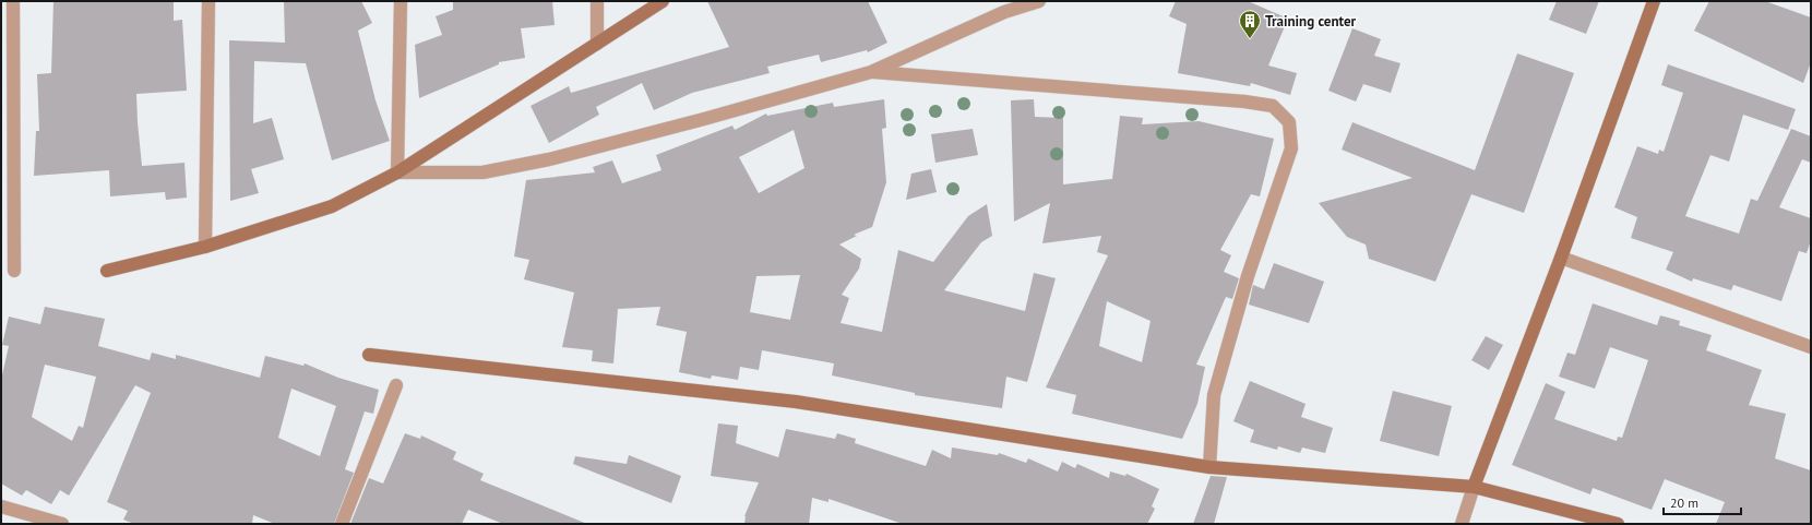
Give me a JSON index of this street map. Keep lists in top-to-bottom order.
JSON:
{
  "places": {
    "building": ["Training center"]
  },
  "scale_bar": "20 m"
}
